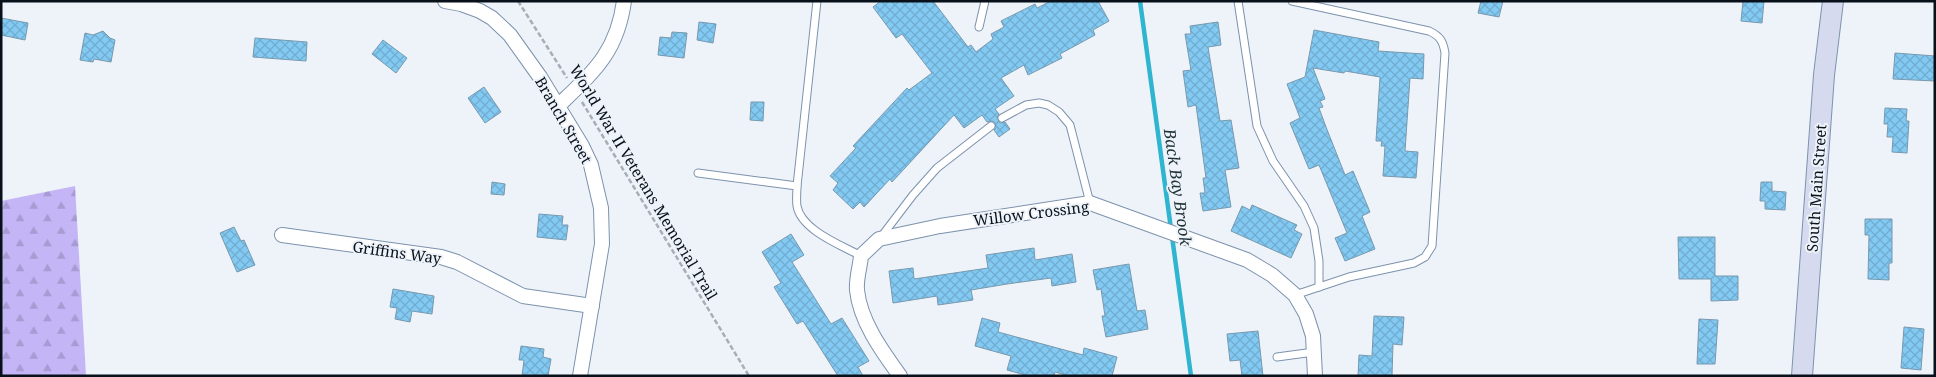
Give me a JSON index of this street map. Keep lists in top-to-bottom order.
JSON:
{
  "streets": {
    "main road": ["South Main Street"],
    "street": ["Branch Street", "Willow Crossing", "Griffins Way"],
    "path": ["World War II Veterans Memorial Trail"]
  },
  "crossings": [
    ["Branch Street", "Griffins Way"]
  ],
  "water": ["Back Bay Brook"]
}
